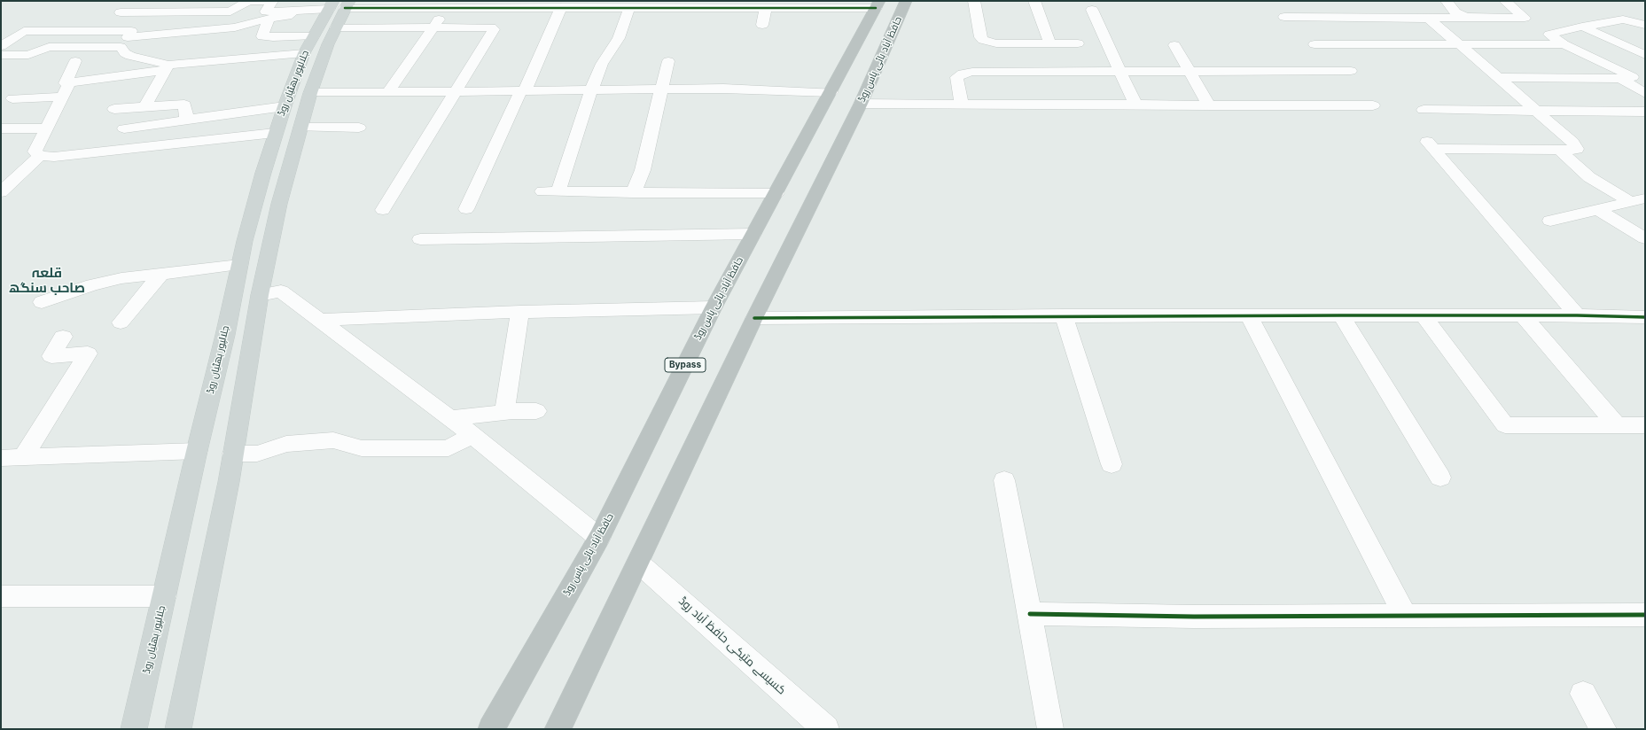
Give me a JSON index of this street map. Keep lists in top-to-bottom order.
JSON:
{
  "streets": {
    "highway": ["حافظ آباد بائی پاس روڈ", "Bypass"],
    "main road": ["جلالپور بھٹیاں روڈ"],
    "street": ["کسیسے متیکی حافظ آباد روڈ"]
  },
  "crossings": [
    ["حافظ آباد بائی پاس روڈ", "Bypass"],
    ["حافظ آباد بائی پاس روڈ", "کسیسے متیکی حافظ آباد روڈ"]
  ],
  "districts": ["قلعہ صاحب سنگھ"]
}
